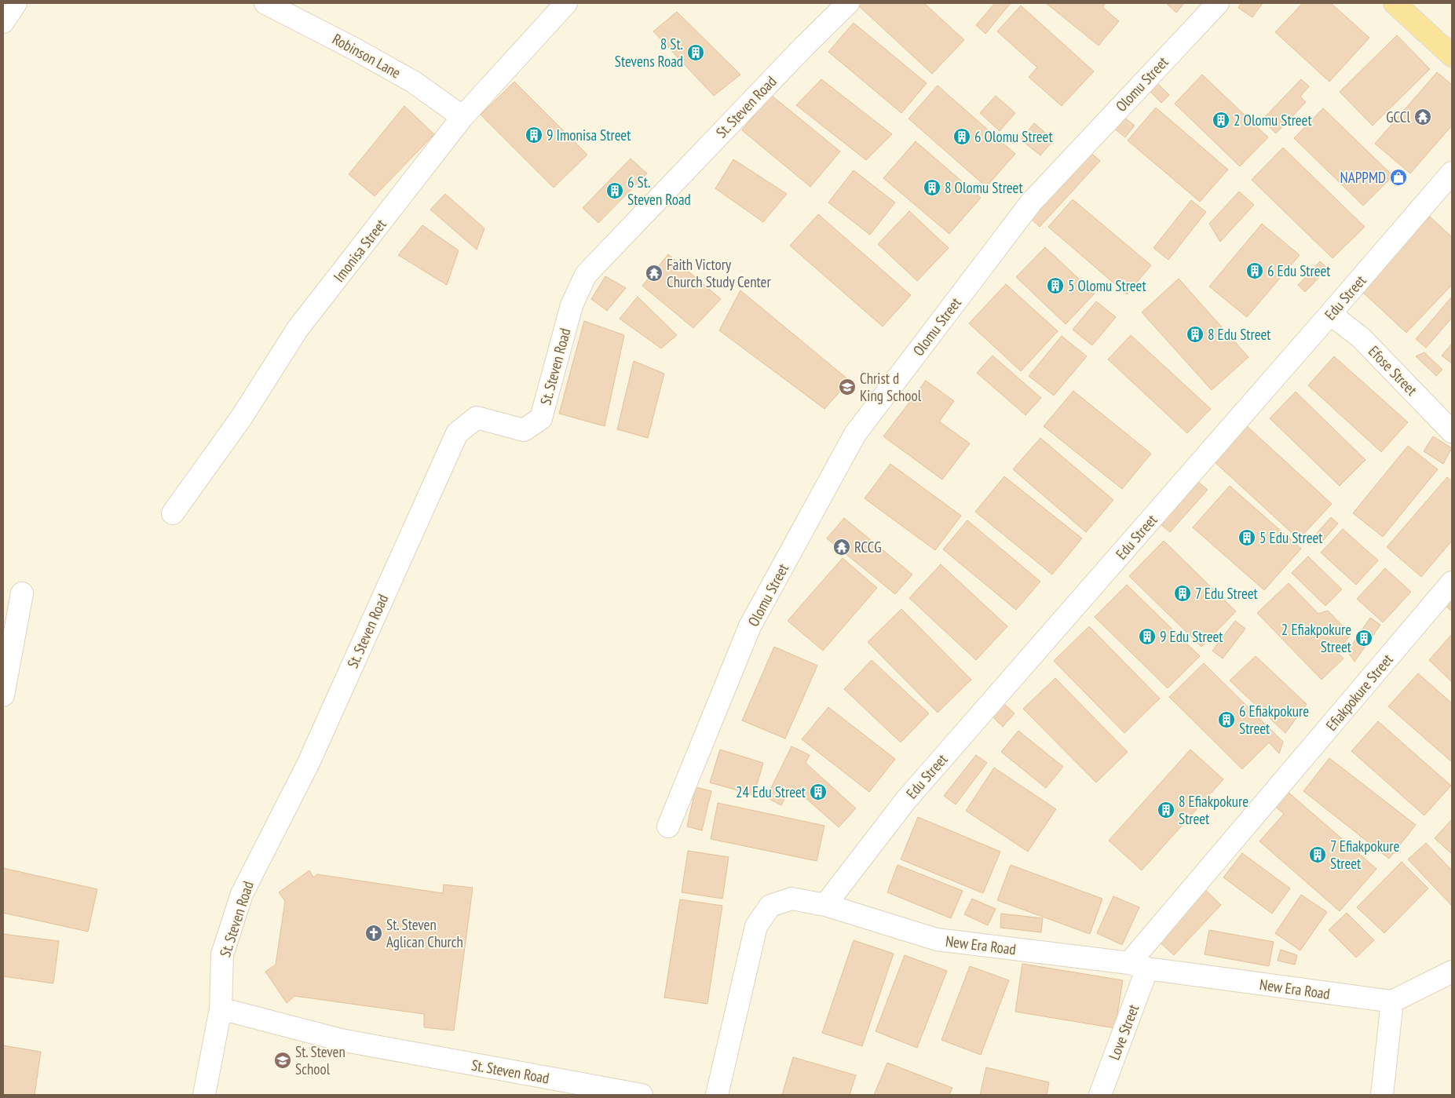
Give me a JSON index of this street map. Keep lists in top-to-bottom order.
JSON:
{
  "streets": {
    "street": [
      "Robinson Lane",
      "Olomu Street",
      "St. Steven Road",
      "Imonisa Street",
      "Edu Street",
      "Efose Street",
      "Efiakpokure Street",
      "New Era Road",
      "Love Street"
    ]
  },
  "crossings": [
    ["Robinson Lane", "Imonisa Street"],
    ["Edu Street", "Efose Street"],
    ["Edu Street", "New Era Road"],
    ["Efiakpokure Street", "New Era Road"],
    ["Efiakpokure Street", "Love Street"],
    ["New Era Road", "Love Street"]
  ],
  "places": {
    "building": [
      "8 St. Stevens Road",
      "2 Olomu Street",
      "9 Imonisa Street",
      "6 Olomu Street",
      "8 Olomu Street",
      "6 St. Steven Road",
      "6 Edu Street",
      "5 Olomu Street",
      "8 Edu Street",
      "5 Edu Street",
      "7 Edu Street",
      "9 Edu Street",
      "2 Efiakpokure Street",
      "6 Efiakpokure Street",
      "24 Edu Street",
      "8 Efiakpokure Street",
      "7 Efiakpokure Street"
    ],
    "temple": ["GCCl", "Faith Victory Church Study Center", "RCCG"],
    "shop": ["NAPPMD"],
    "school or university": ["Christ d King School", "St. Steven School"],
    "church": ["St. Steven Aglican Church"]
  }
}
